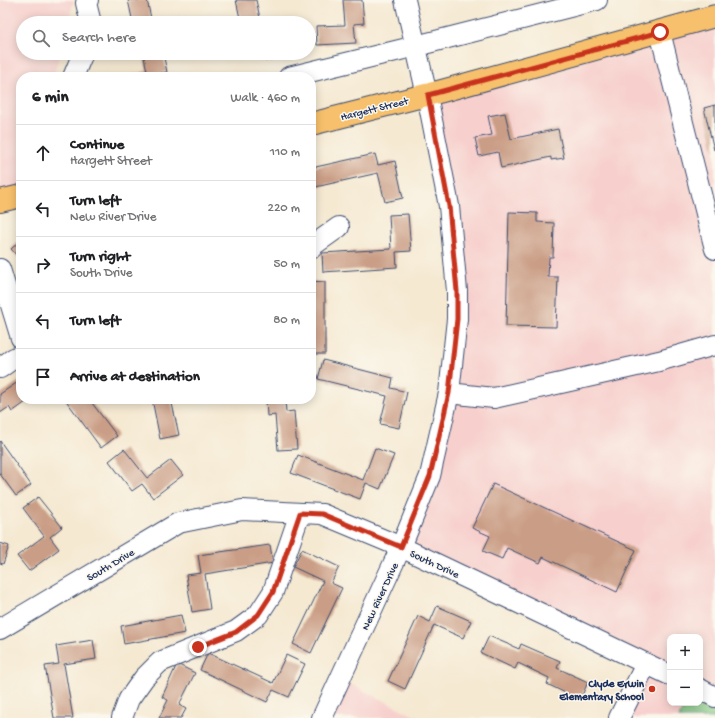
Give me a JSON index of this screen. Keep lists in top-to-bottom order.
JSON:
{
  "streets": {
    "main road": ["Hargett Street"],
    "street": ["South Drive", "New River Drive"]
  },
  "crossings": [
    ["Hargett Street", "New River Drive"],
    ["South Drive", "New River Drive"]
  ],
  "places": ["Clyde Erwin Elementary School"],
  "page": {
    "search": "Search here",
    "heading": ["6 min", "Walk · 460 m"],
    "list": [
      ["Continue", "Hargett Street", "110 m"],
      ["Turn left", "New River Drive", "220 m"],
      ["Turn right", "South Drive", "50 m"],
      ["Turn left", "80 m"],
      "Arrive at destination"
    ],
    "map_buttons": ["+", "−"]
  }
}
